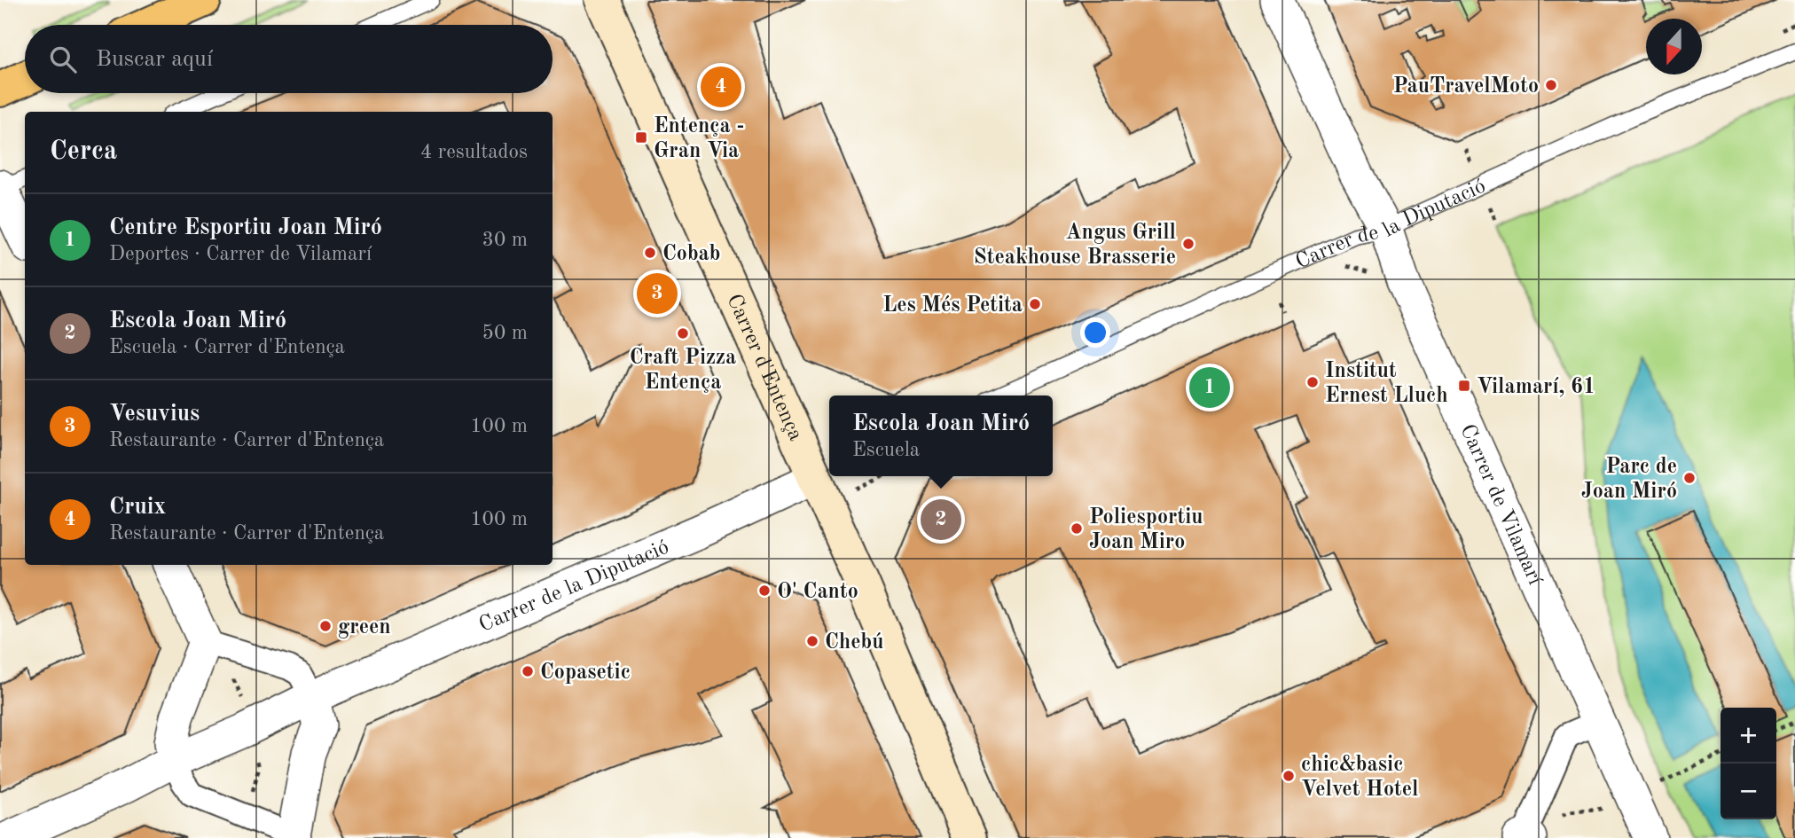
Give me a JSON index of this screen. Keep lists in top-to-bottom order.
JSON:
{
  "streets": {
    "main road": ["Carrer d'Entença"],
    "street": ["Carrer de la Diputació", "Carrer de Vilamarí"]
  },
  "crossings": [
    ["Carrer de la Diputació", "Carrer d'Entença"],
    ["Carrer de la Diputació", "Carrer de Vilamarí"]
  ],
  "places": {
    "other": [
      "PauTravelMoto",
      "Angus Grill Steakhouse Brasserie",
      "Cobab",
      "Les Més Petita",
      "Craft Pizza Entença",
      "Institut Ernest Lluch",
      "Parc de Joan Miró",
      "Poliesportiu Joan Miro",
      "O' Canto",
      "green",
      "Chebú",
      "Copasetic",
      "chic&basic Velvet Hotel"
    ],
    "transit": ["Entença - Gran Via", "Vilamarí, 61"]
  },
  "north": "bottom",
  "page": {
    "search": "Buscar aquí",
    "pins": [
      "4",
      "3",
      "1",
      "2"
    ],
    "heading": ["Cerca", "4 resultados"],
    "list": [
      {
        "mark": "1",
        "name": "Centre Esportiu Joan Miró",
        "note": "Deportes · Carrer de Vilamarí",
        "value": "30 m"
      },
      {
        "mark": "2",
        "name": "Escola Joan Miró",
        "note": "Escuela · Carrer d'Entença",
        "value": "50 m"
      },
      {
        "mark": "3",
        "name": "Vesuvius",
        "note": "Restaurante · Carrer d'Entença",
        "value": "100 m"
      },
      {
        "mark": "4",
        "name": "Cruix",
        "note": "Restaurante · Carrer d'Entença",
        "value": "100 m"
      }
    ],
    "popup": ["Escola Joan Miró", "Escuela"],
    "map_buttons": ["+", "−"]
  }
}
